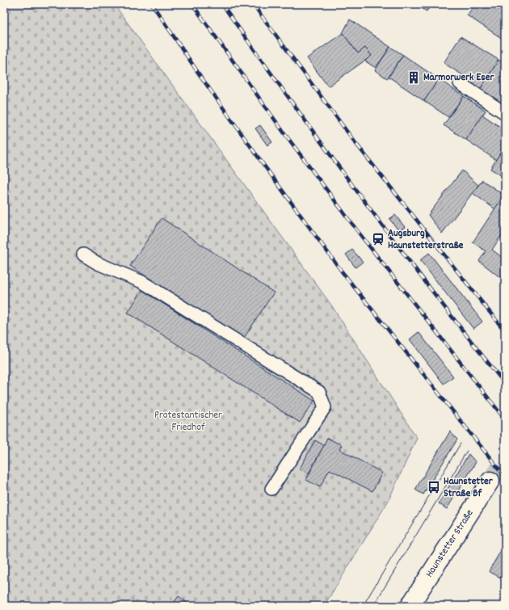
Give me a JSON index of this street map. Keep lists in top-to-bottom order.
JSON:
{
  "streets": {
    "main road": ["Haunstetter Straße"]
  },
  "parks": ["Protestantischer Friedhof"],
  "places": {
    "building": ["Marmorwerk Eser"],
    "station": ["Augsburg Haunstetterstraße"],
    "bus stop": ["Haunstetter Straße Bf"]
  }
}
